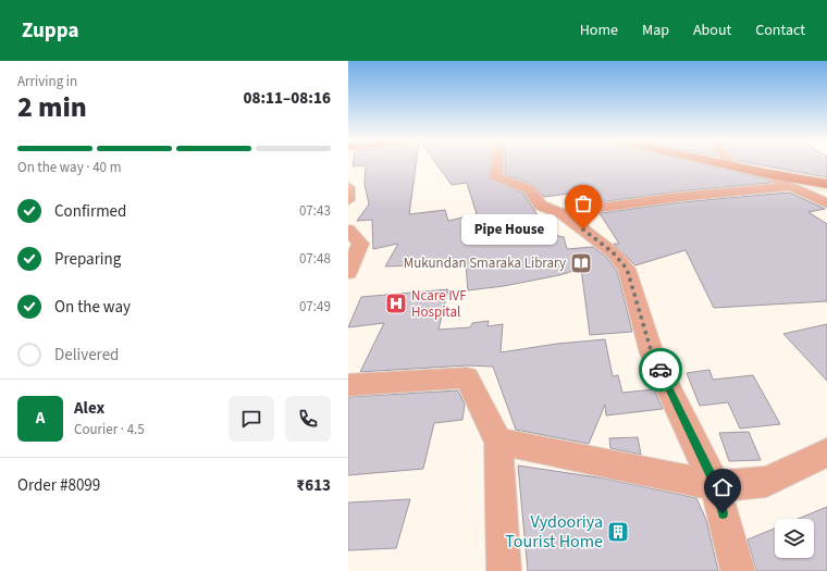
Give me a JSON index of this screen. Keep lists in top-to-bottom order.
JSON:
{
  "places": {
    "other": ["Pipe House"],
    "library": ["Mukundan Smaraka Library"],
    "hospital": ["Ncare IVF Hospital"],
    "building": ["Vydooriya Tourist Home"]
  },
  "page": {
    "header": "Zuppa",
    "nav": [
      "Home",
      "Map",
      "About",
      "Contact"
    ],
    "heading": ["2 min", "Arriving in", "08:11–08:16"],
    "panel": [
      "Alex",
      "Courier · 4.5",
      "Order #8099",
      "₹613"
    ],
    "bar": "On the way · 40 m",
    "list": [
      ["Confirmed", "07:43"],
      ["Preparing", "07:48"],
      ["On the way", "07:49"],
      "Delivered"
    ],
    "bubble": "Pipe House",
    "round": "A"
  }
}
